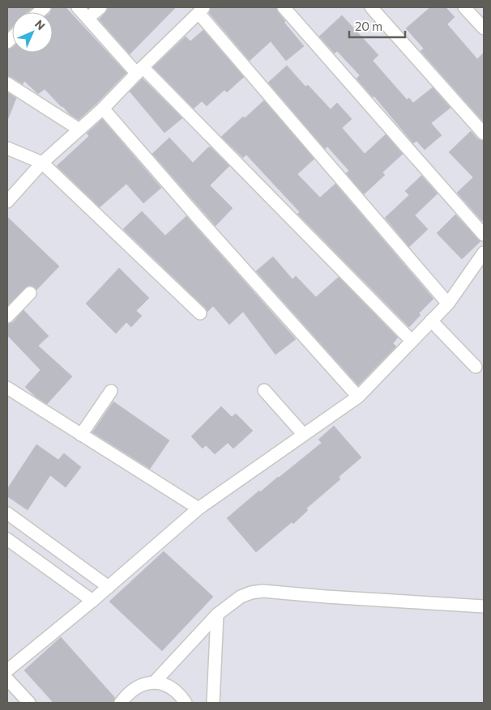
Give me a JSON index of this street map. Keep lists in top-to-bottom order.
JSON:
{
  "scale_bar": "20 m",
  "north": "top right"
}
